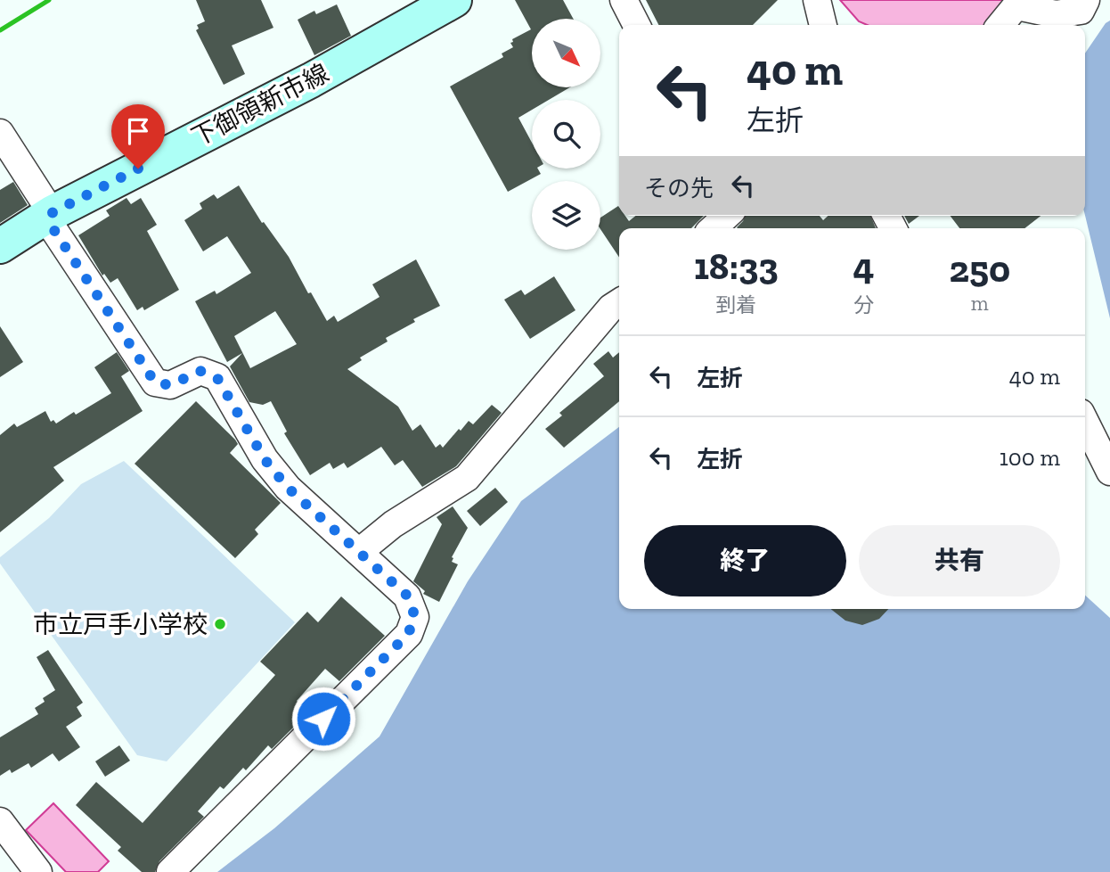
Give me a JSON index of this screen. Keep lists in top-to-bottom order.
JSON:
{
  "streets": {
    "main road": ["下御領新市線"]
  },
  "places": ["市立戸手小学校"],
  "north": "bottom right",
  "page": {
    "turn": ["40 m", "左折"],
    "then": "その先",
    "eta": [
      "18:33",
      "到着",
      "4",
      "分",
      "250",
      "m"
    ],
    "list": [
      {
        "name": "左折",
        "value": "40 m"
      },
      {
        "name": "左折",
        "value": "100 m"
      }
    ],
    "buttons": ["終了", "共有"]
  }
}
